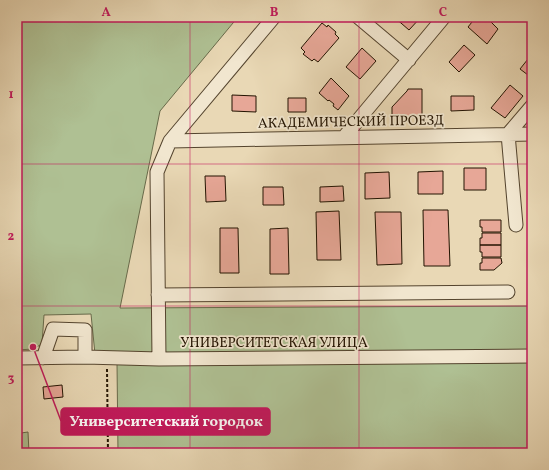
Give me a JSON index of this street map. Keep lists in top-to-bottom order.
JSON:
{
  "streets": {
    "street": ["АКАДЕМИЧЕСКИЙ ПРОЕЗД", "УНИВЕРСИТЕТСКАЯ УЛИЦА"]
  },
  "places": ["Университетский городок"],
  "grid": {
    "columns": ["A", "B", "C"],
    "rows": ["1", "2", "3"]
  }
}
